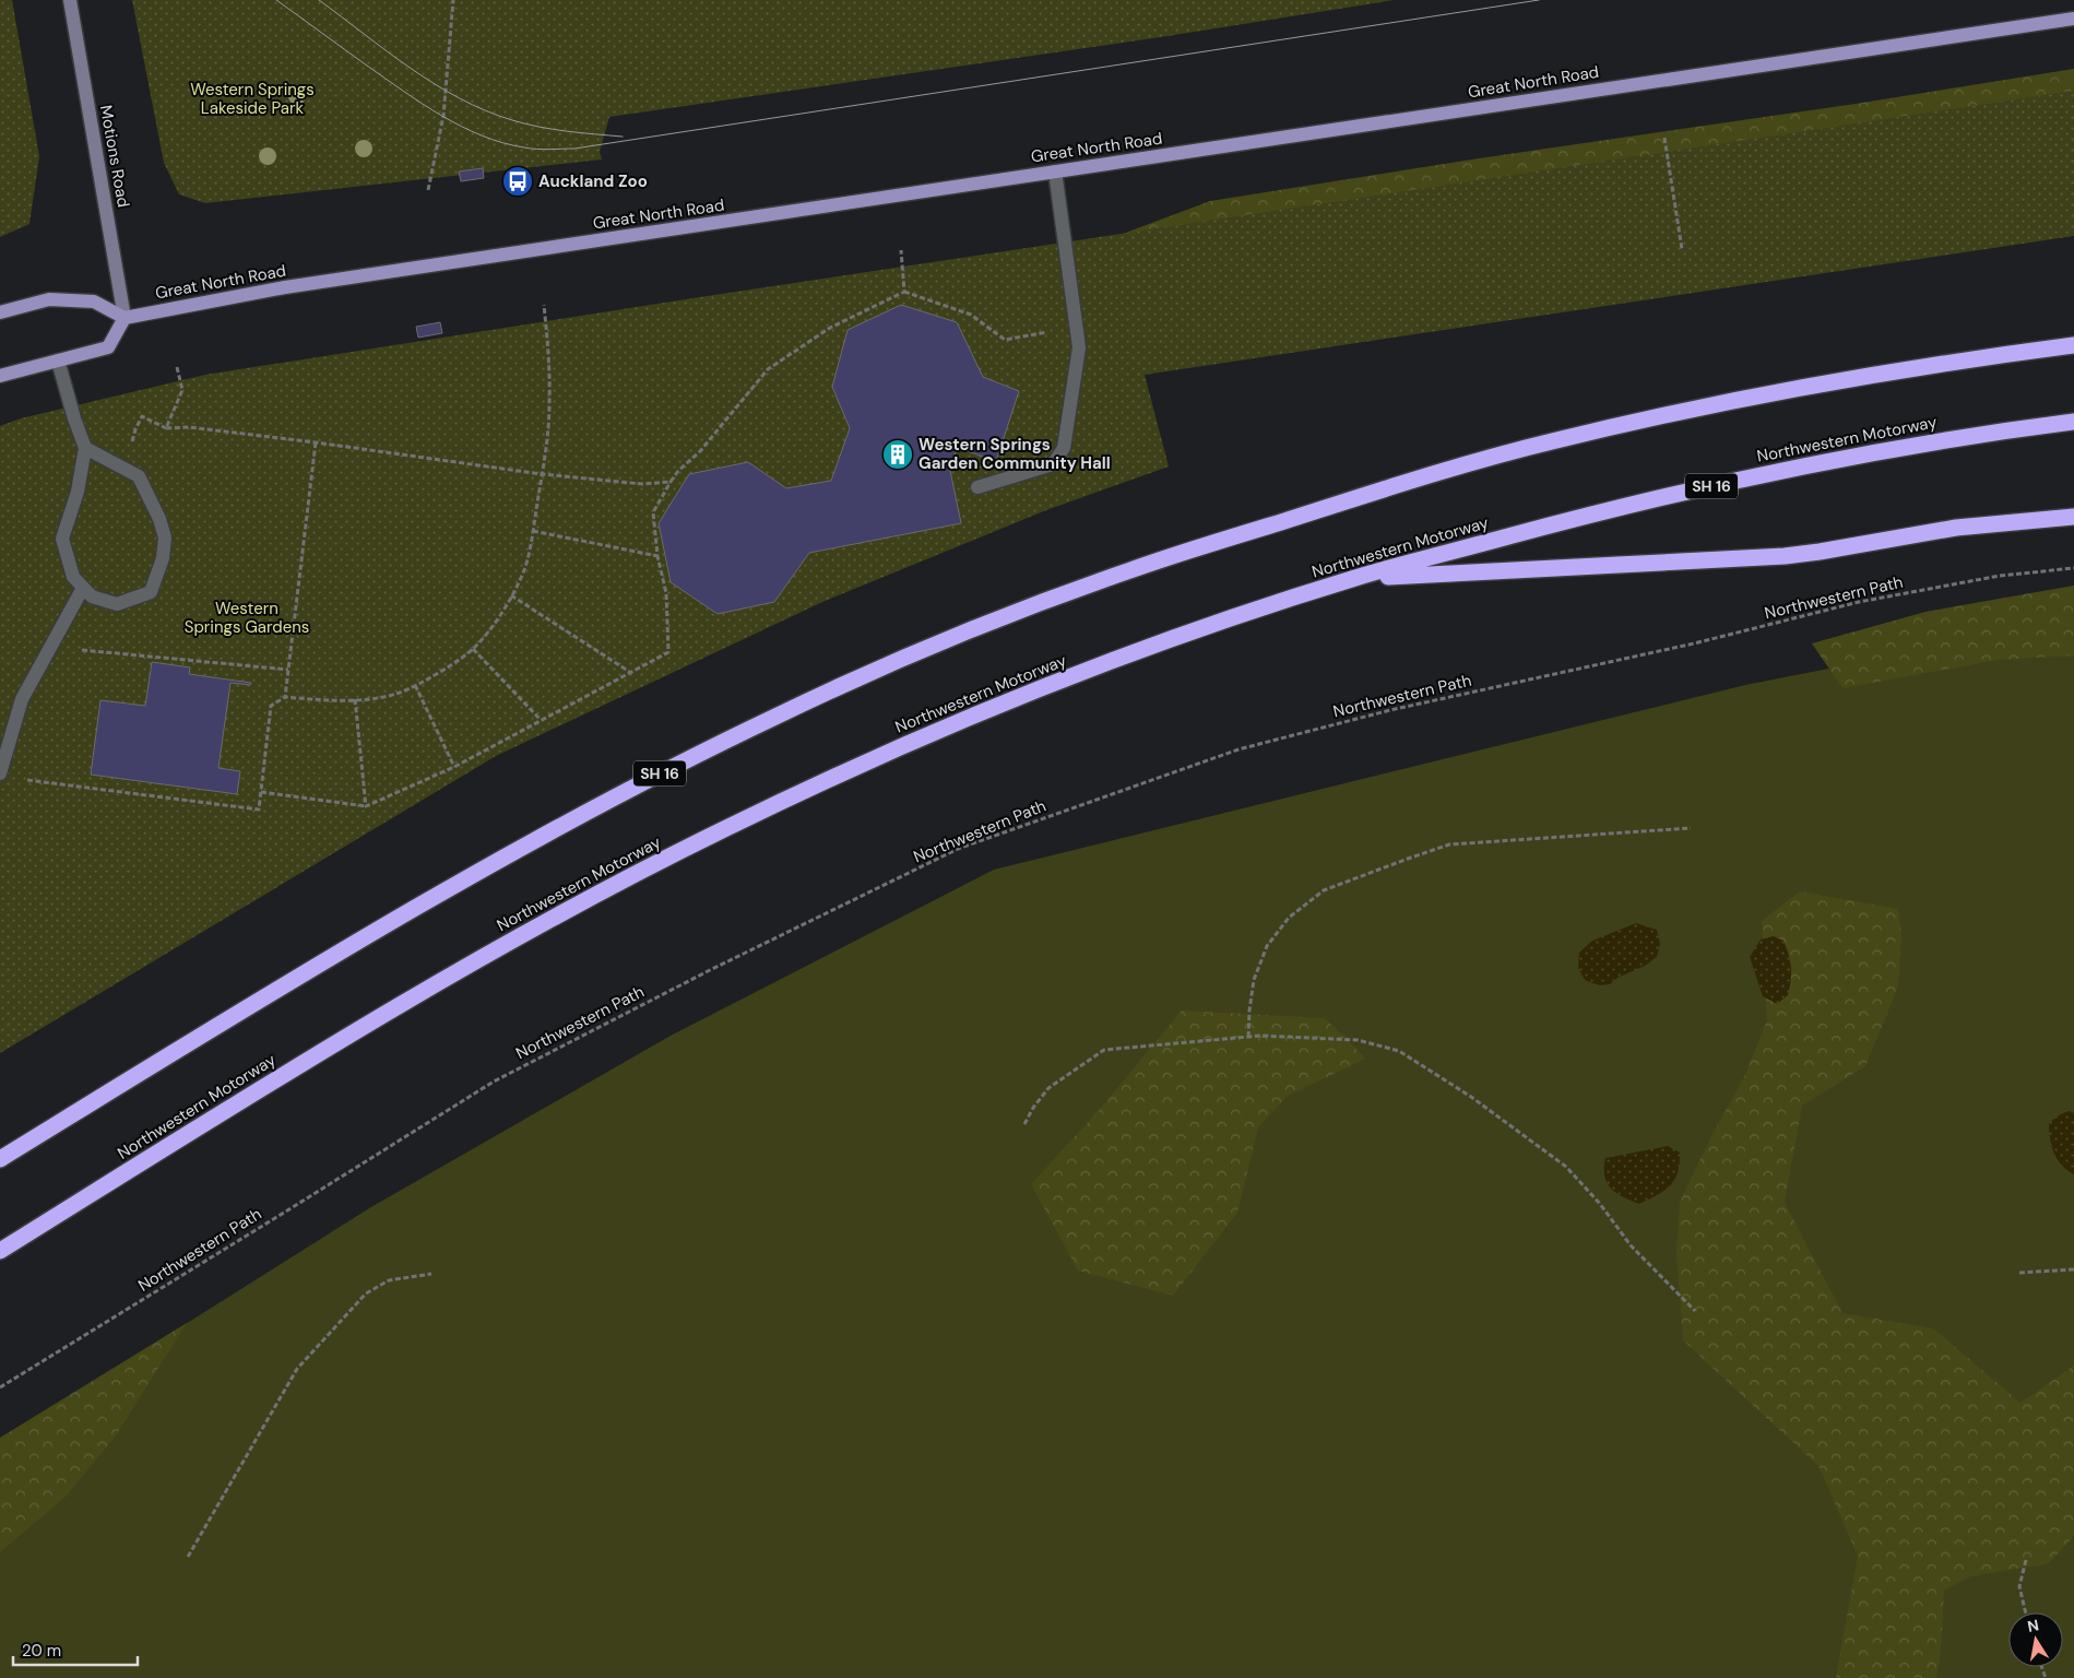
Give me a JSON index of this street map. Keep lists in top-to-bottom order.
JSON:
{
  "streets": {
    "highway": ["Northwestern Motorway", "SH 16"],
    "main road": ["Great North Road", "Motions Road"],
    "path": ["Northwestern Path"]
  },
  "crossings": [
    ["Great North Road", "Motions Road"]
  ],
  "parks": ["Western Springs Lakeside Park", "Western Springs Gardens"],
  "places": {
    "bus stop": ["Auckland Zoo"],
    "building": ["Western Springs Garden Community Hall"]
  },
  "scale_bar": "20 m",
  "north": "top"
}
